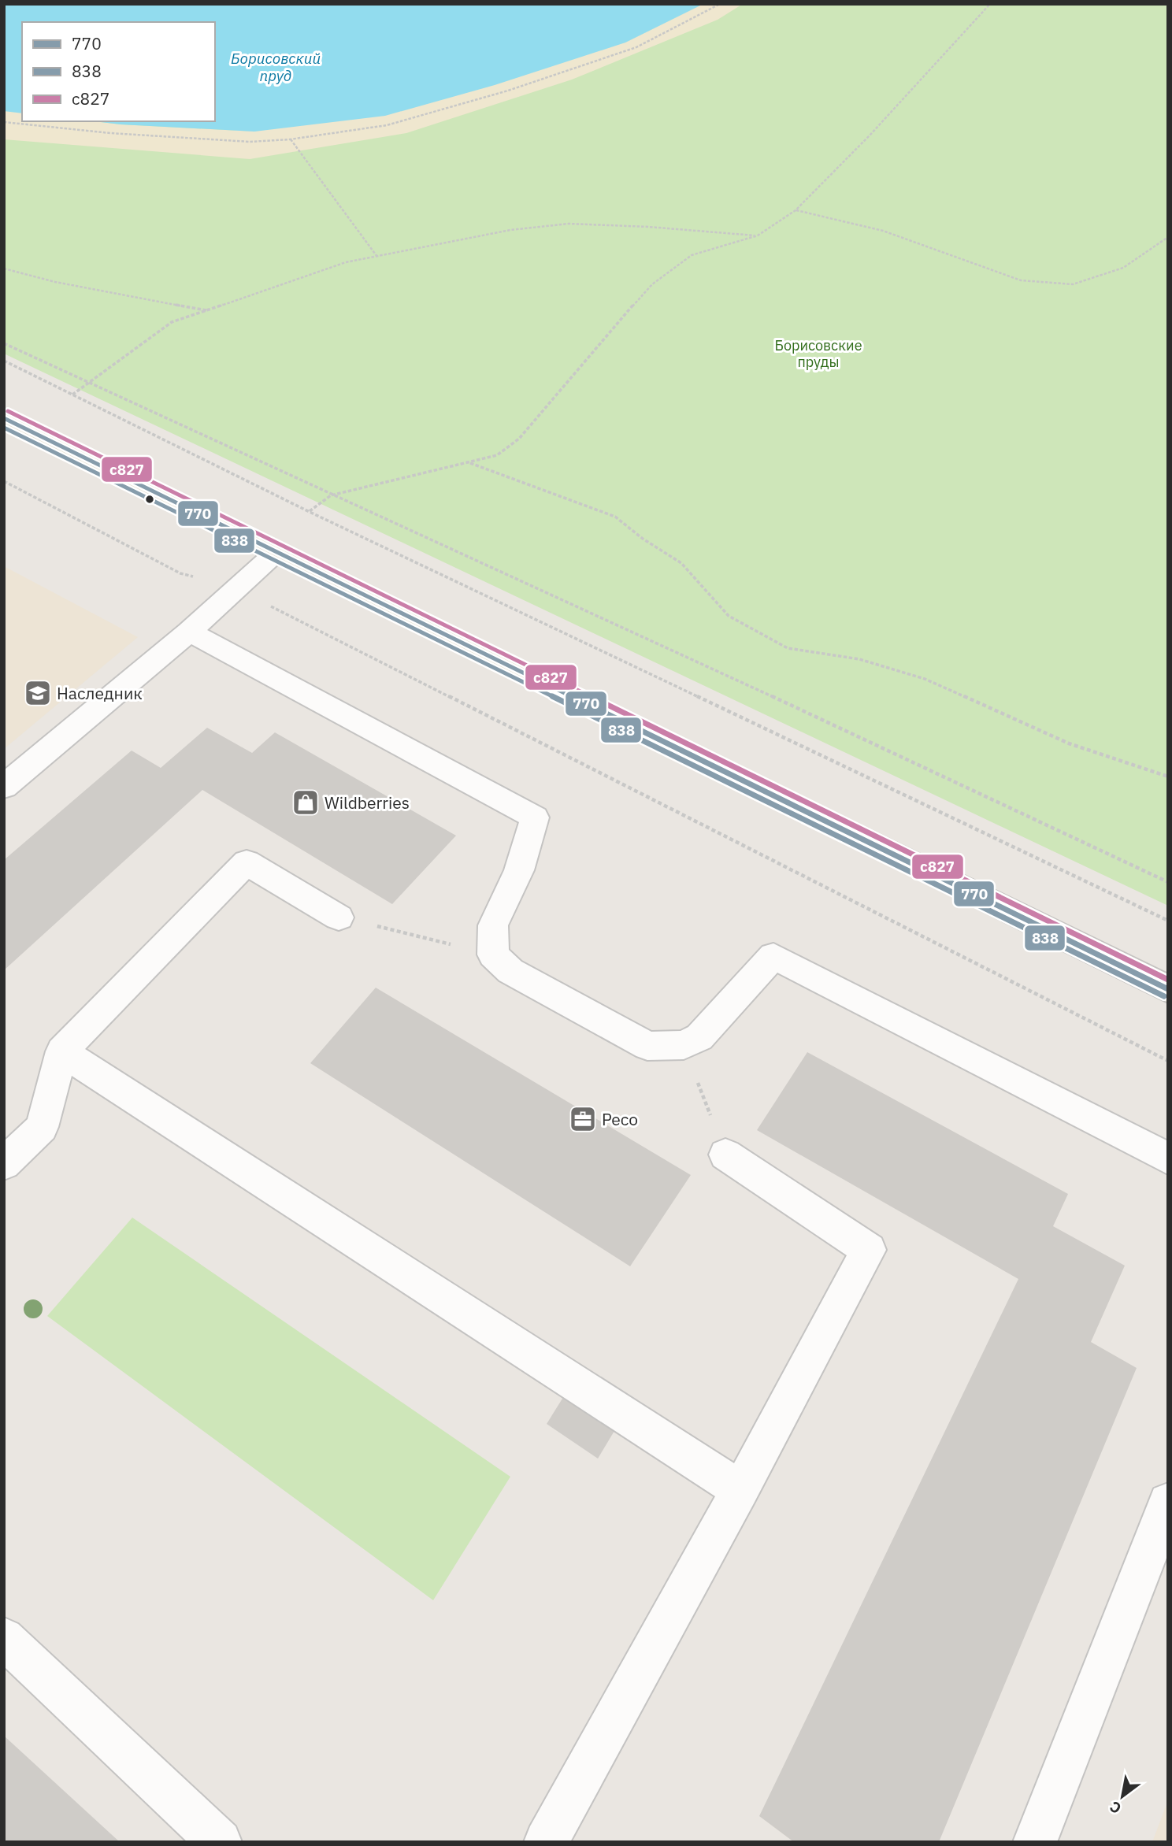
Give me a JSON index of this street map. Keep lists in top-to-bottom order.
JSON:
{
  "water": ["Борисовский пруд"],
  "parks": ["Борисовские пруды"],
  "places": {
    "school or university": ["Наследник"],
    "shop": ["Wildberries"],
    "office": ["Ресо"]
  },
  "lines": ["transit line с827", "transit line 770", "transit line 838"],
  "legend": ["770", "838", "с827"],
  "north": "bottom left"
}
